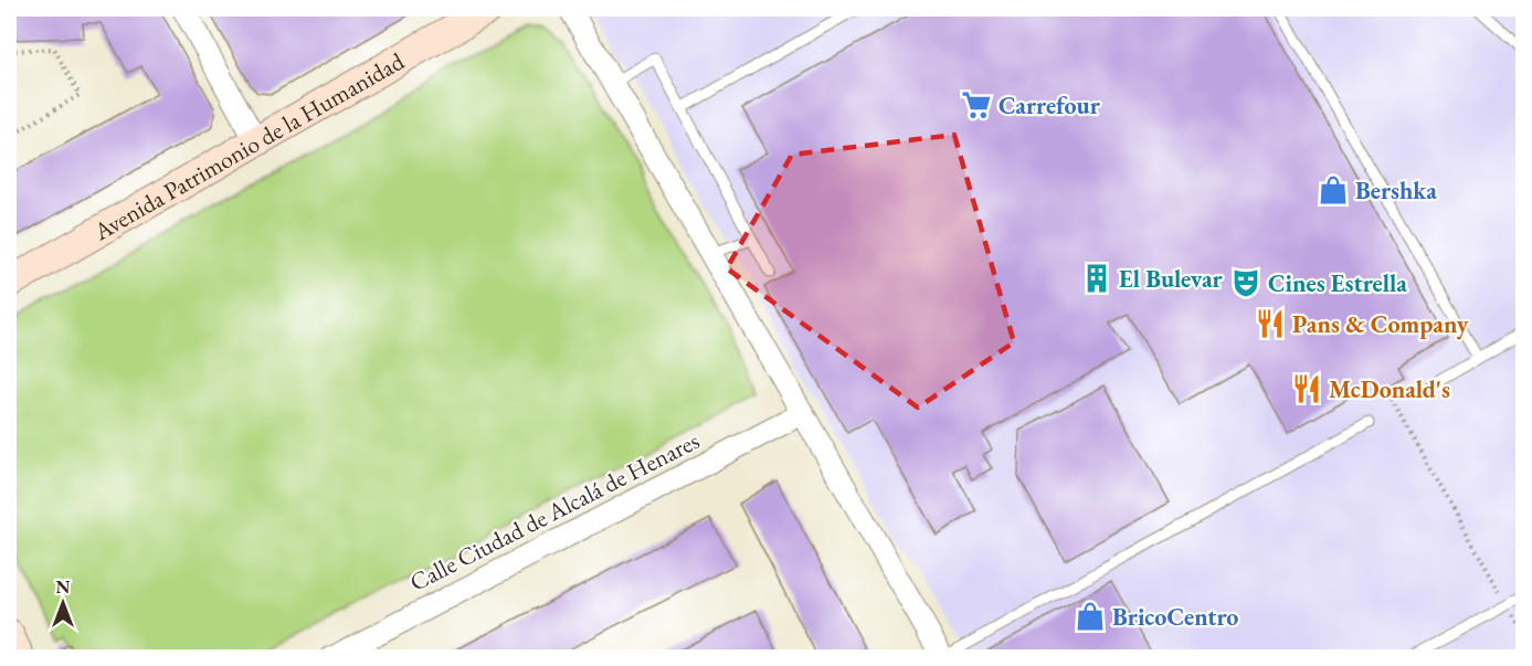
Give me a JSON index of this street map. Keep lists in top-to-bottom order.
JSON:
{
  "streets": {
    "street": ["Avenida Patrimonio de la Humanidad", "Calle Ciudad de Alcalá de Henares"]
  },
  "places": {
    "supermarket": ["Carrefour"],
    "shop": ["Bershka", "BricoCentro"],
    "building": ["El Bulevar"],
    "theatre": ["Cines Estrella"],
    "restaurant": ["Pans & Company", "McDonald's"]
  },
  "north": "top"
}
